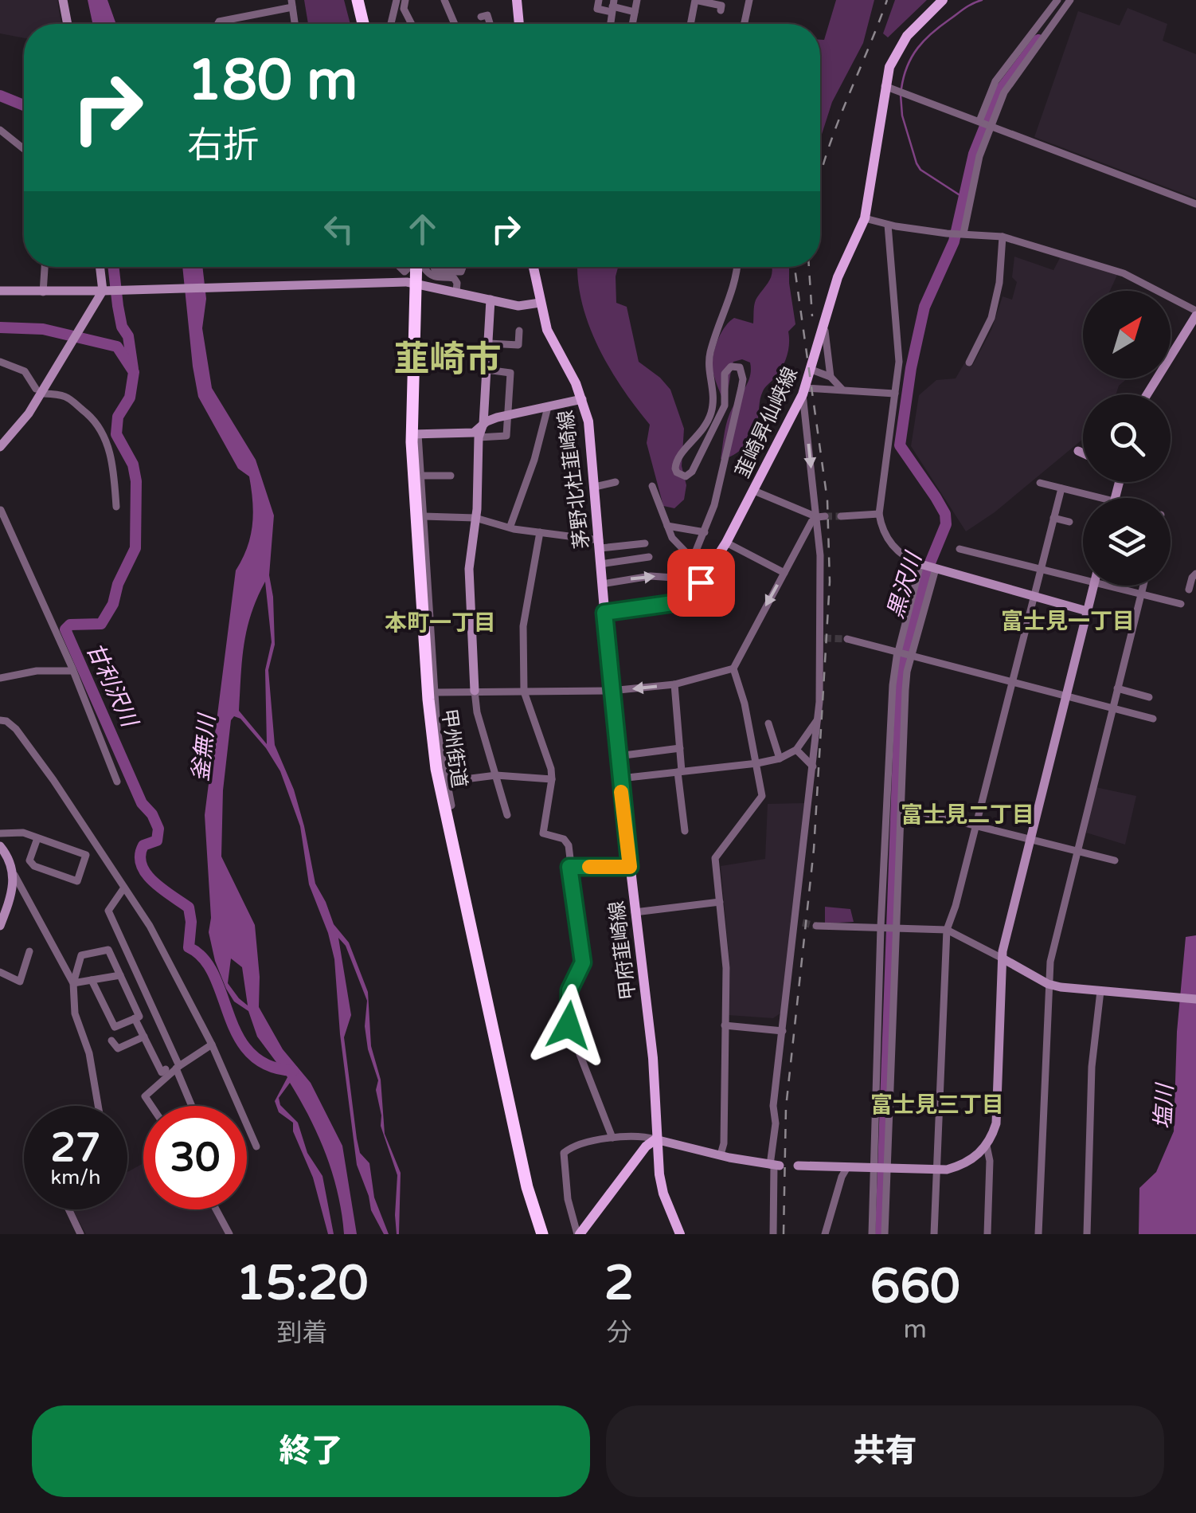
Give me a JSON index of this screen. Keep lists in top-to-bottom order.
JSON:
{
  "streets": {
    "highway": ["甲州街道"],
    "main road": ["韮崎昇仙峡線", "茅野北杜韮崎線", "甲府韮崎線"]
  },
  "crossings": [
    ["茅野北杜韮崎線", "甲府韮崎線"]
  ],
  "districts": [
    "韮崎市",
    "富士見一丁目",
    "本町一丁目",
    "富士見二丁目",
    "富士見三丁目"
  ],
  "water": [
    "黒沢川",
    "甘利沢川",
    "釜無川",
    "塩川"
  ],
  "north": "top right",
  "page": {
    "turn": ["180 m", "右折"],
    "speed": "27 km/h",
    "limit": "30",
    "eta": [
      "15:20",
      "到着",
      "2",
      "分",
      "660",
      "m"
    ],
    "buttons": ["終了", "共有"]
  }
}
